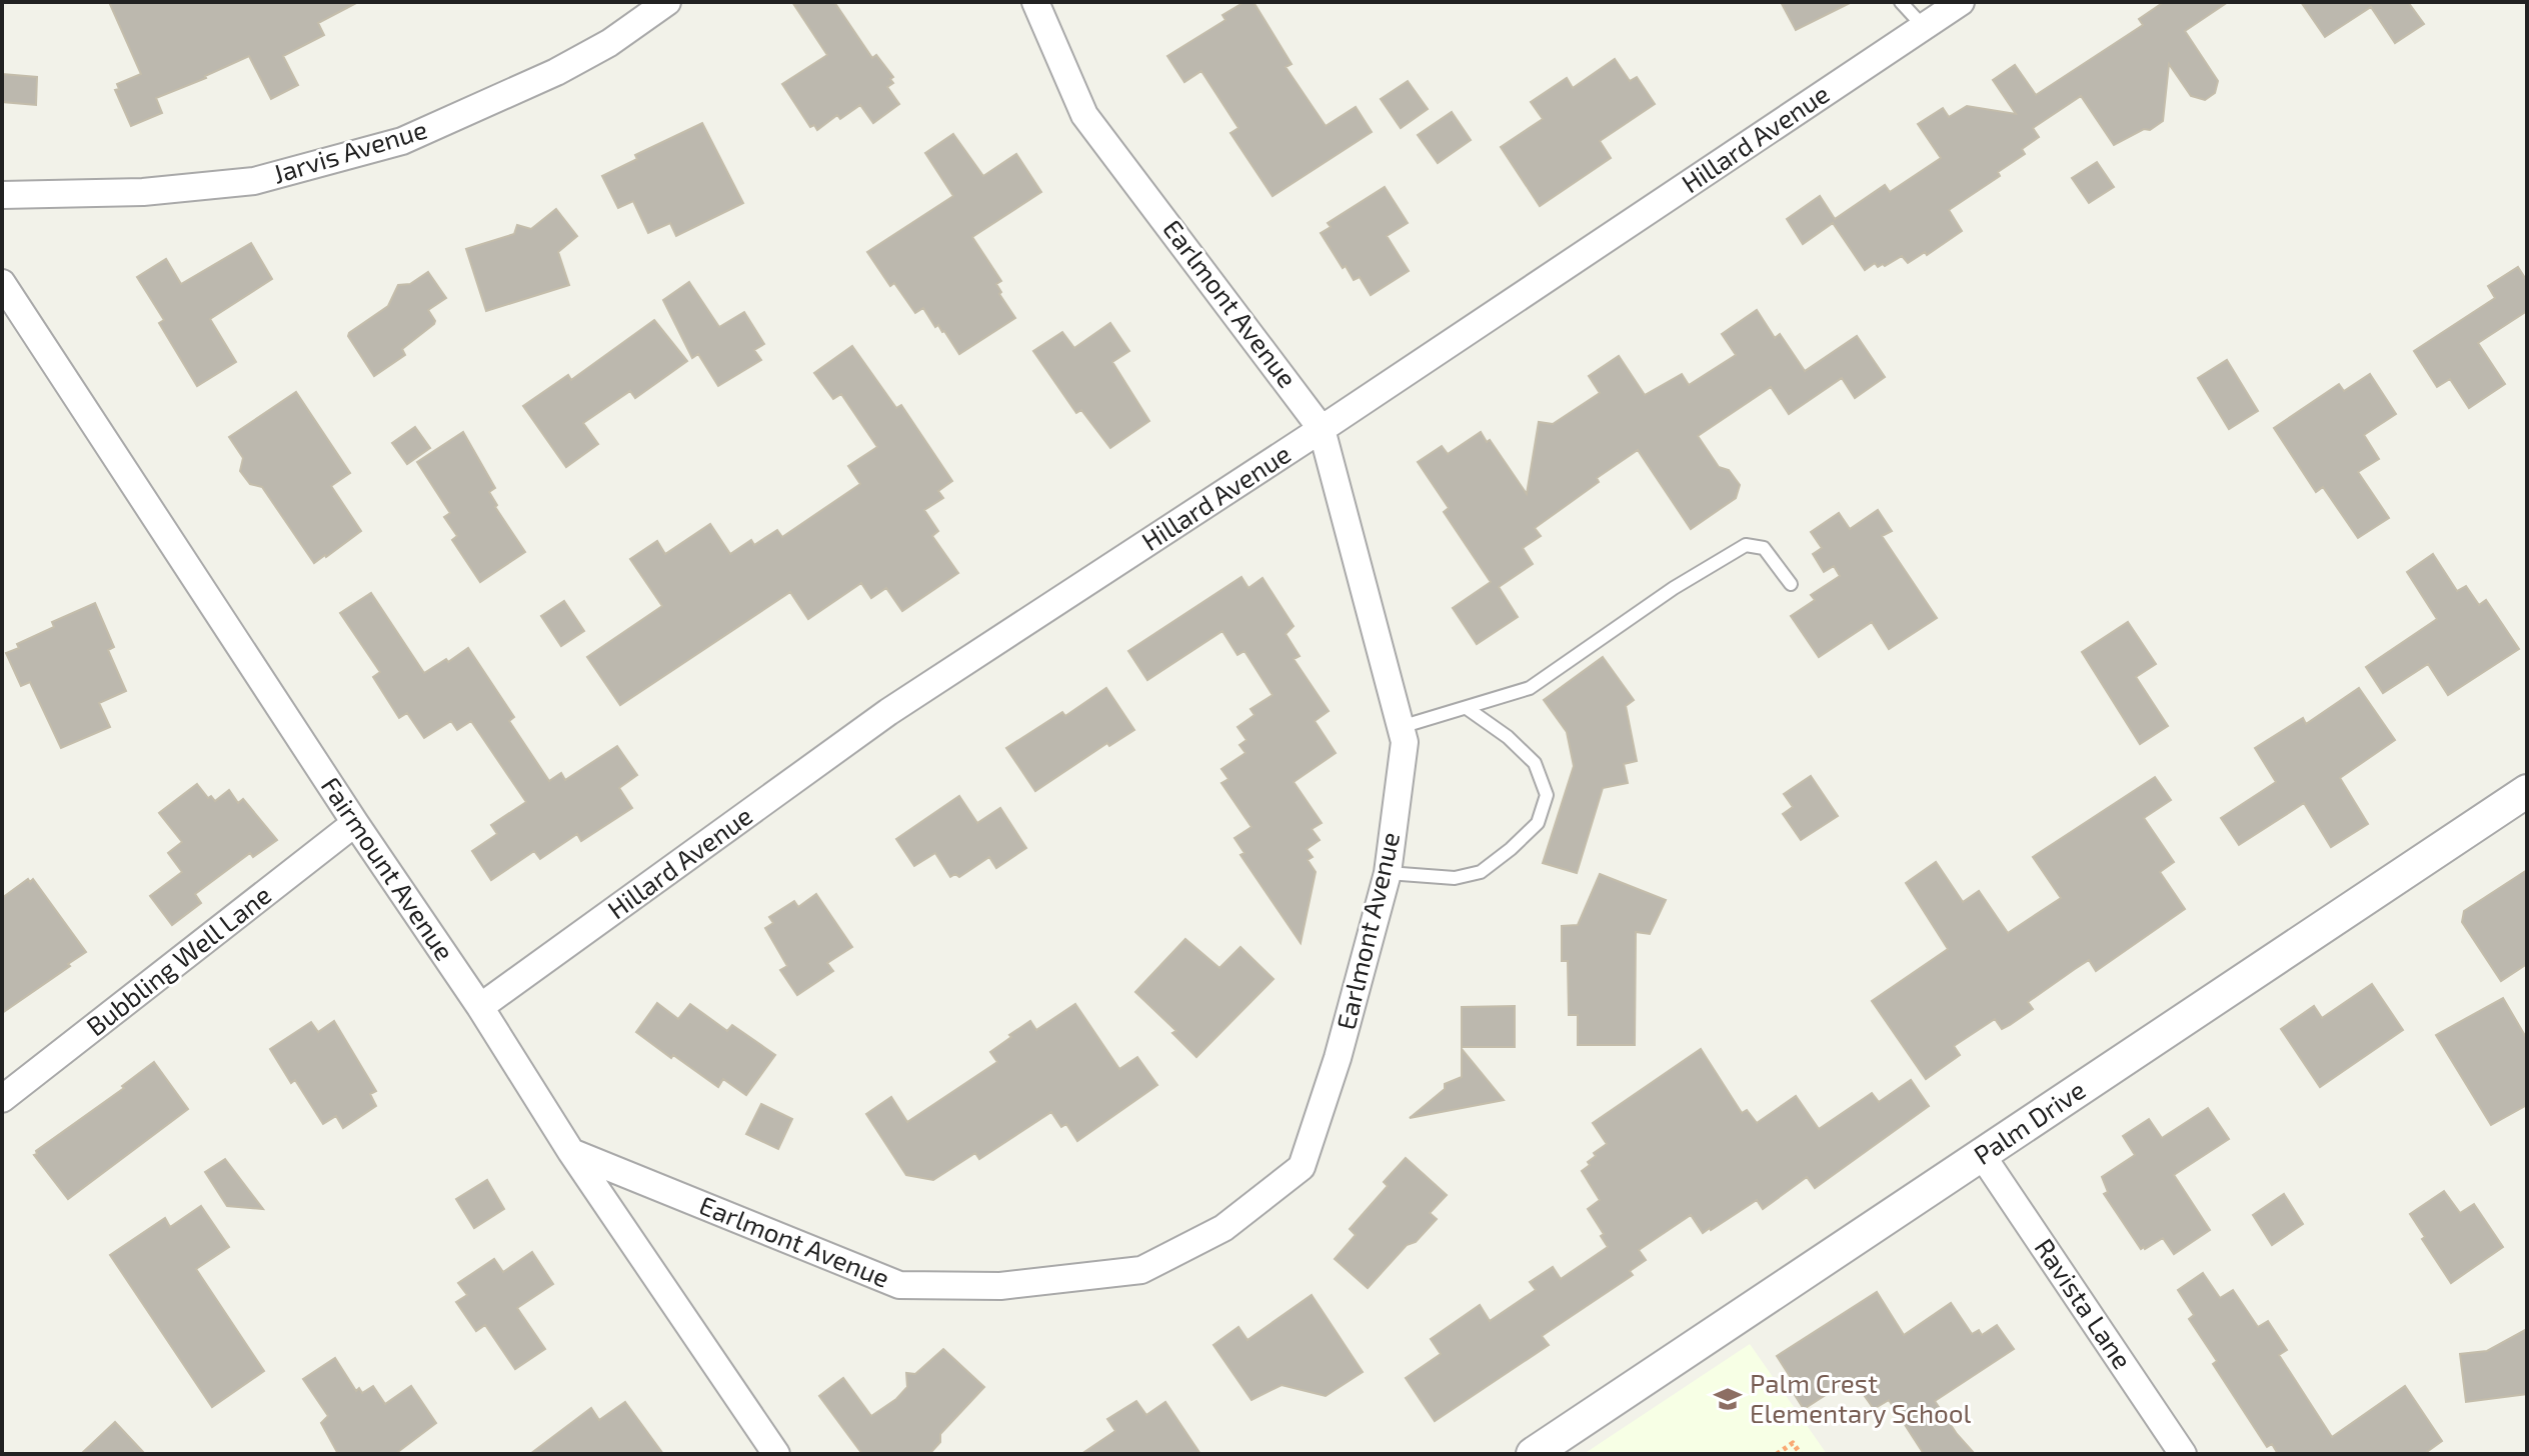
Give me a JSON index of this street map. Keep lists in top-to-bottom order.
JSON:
{
  "streets": {
    "street": [
      "Hillard Avenue",
      "Jarvis Avenue",
      "Earlmont Avenue",
      "Fairmount Avenue",
      "Bubbling Well Lane",
      "Palm Drive",
      "Ravista Lane"
    ]
  },
  "crossings": [
    ["Hillard Avenue", "Earlmont Avenue"],
    ["Hillard Avenue", "Fairmount Avenue"],
    ["Earlmont Avenue", "Fairmount Avenue"],
    ["Fairmount Avenue", "Bubbling Well Lane"],
    ["Palm Drive", "Ravista Lane"]
  ],
  "places": {
    "school or university": ["Palm Crest Elementary School"]
  }
}
